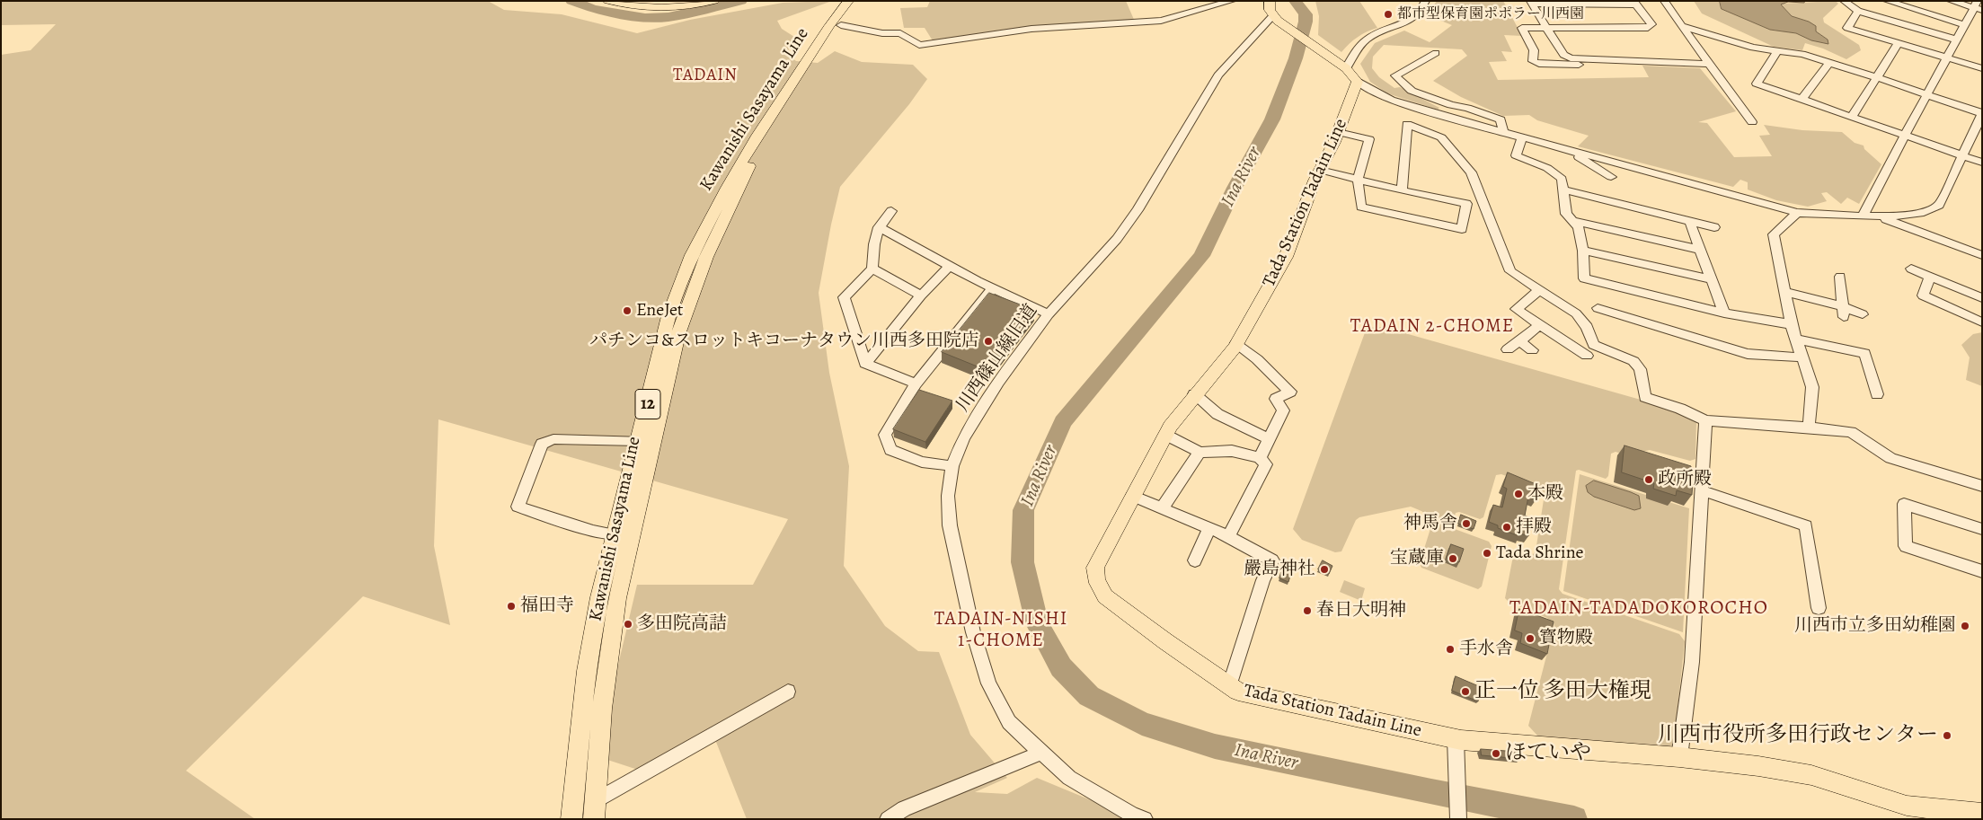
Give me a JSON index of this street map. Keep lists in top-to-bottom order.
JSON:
{
  "streets": {
    "main road": ["Kawanishi Sasayama Line", "Tada Station Tadain Line", "12"],
    "street": ["川西篠山線旧道"]
  },
  "districts": [
    "TADAIN",
    "TADAIN 2-CHOME",
    "TADAIN-TADADOKOROCHO",
    "TADAIN-NISHI 1-CHOME"
  ],
  "water": ["Ina River"],
  "places": [
    "都市型保育園ポポラー川西園",
    "EneJet",
    "パチンコ&スロットキコーナタウン川西多田院店",
    "政所殿",
    "本殿",
    "神馬舎",
    "拝殿",
    "Tada Shrine",
    "宝蔵庫",
    "嚴島神社",
    "福田寺",
    "春日大明神",
    "多田院高詰",
    "川西市立多田幼稚園",
    "寳物殿",
    "手水舎",
    "正一位 多田大権現",
    "川西市役所多田行政センター",
    "ほていや"
  ]
}
